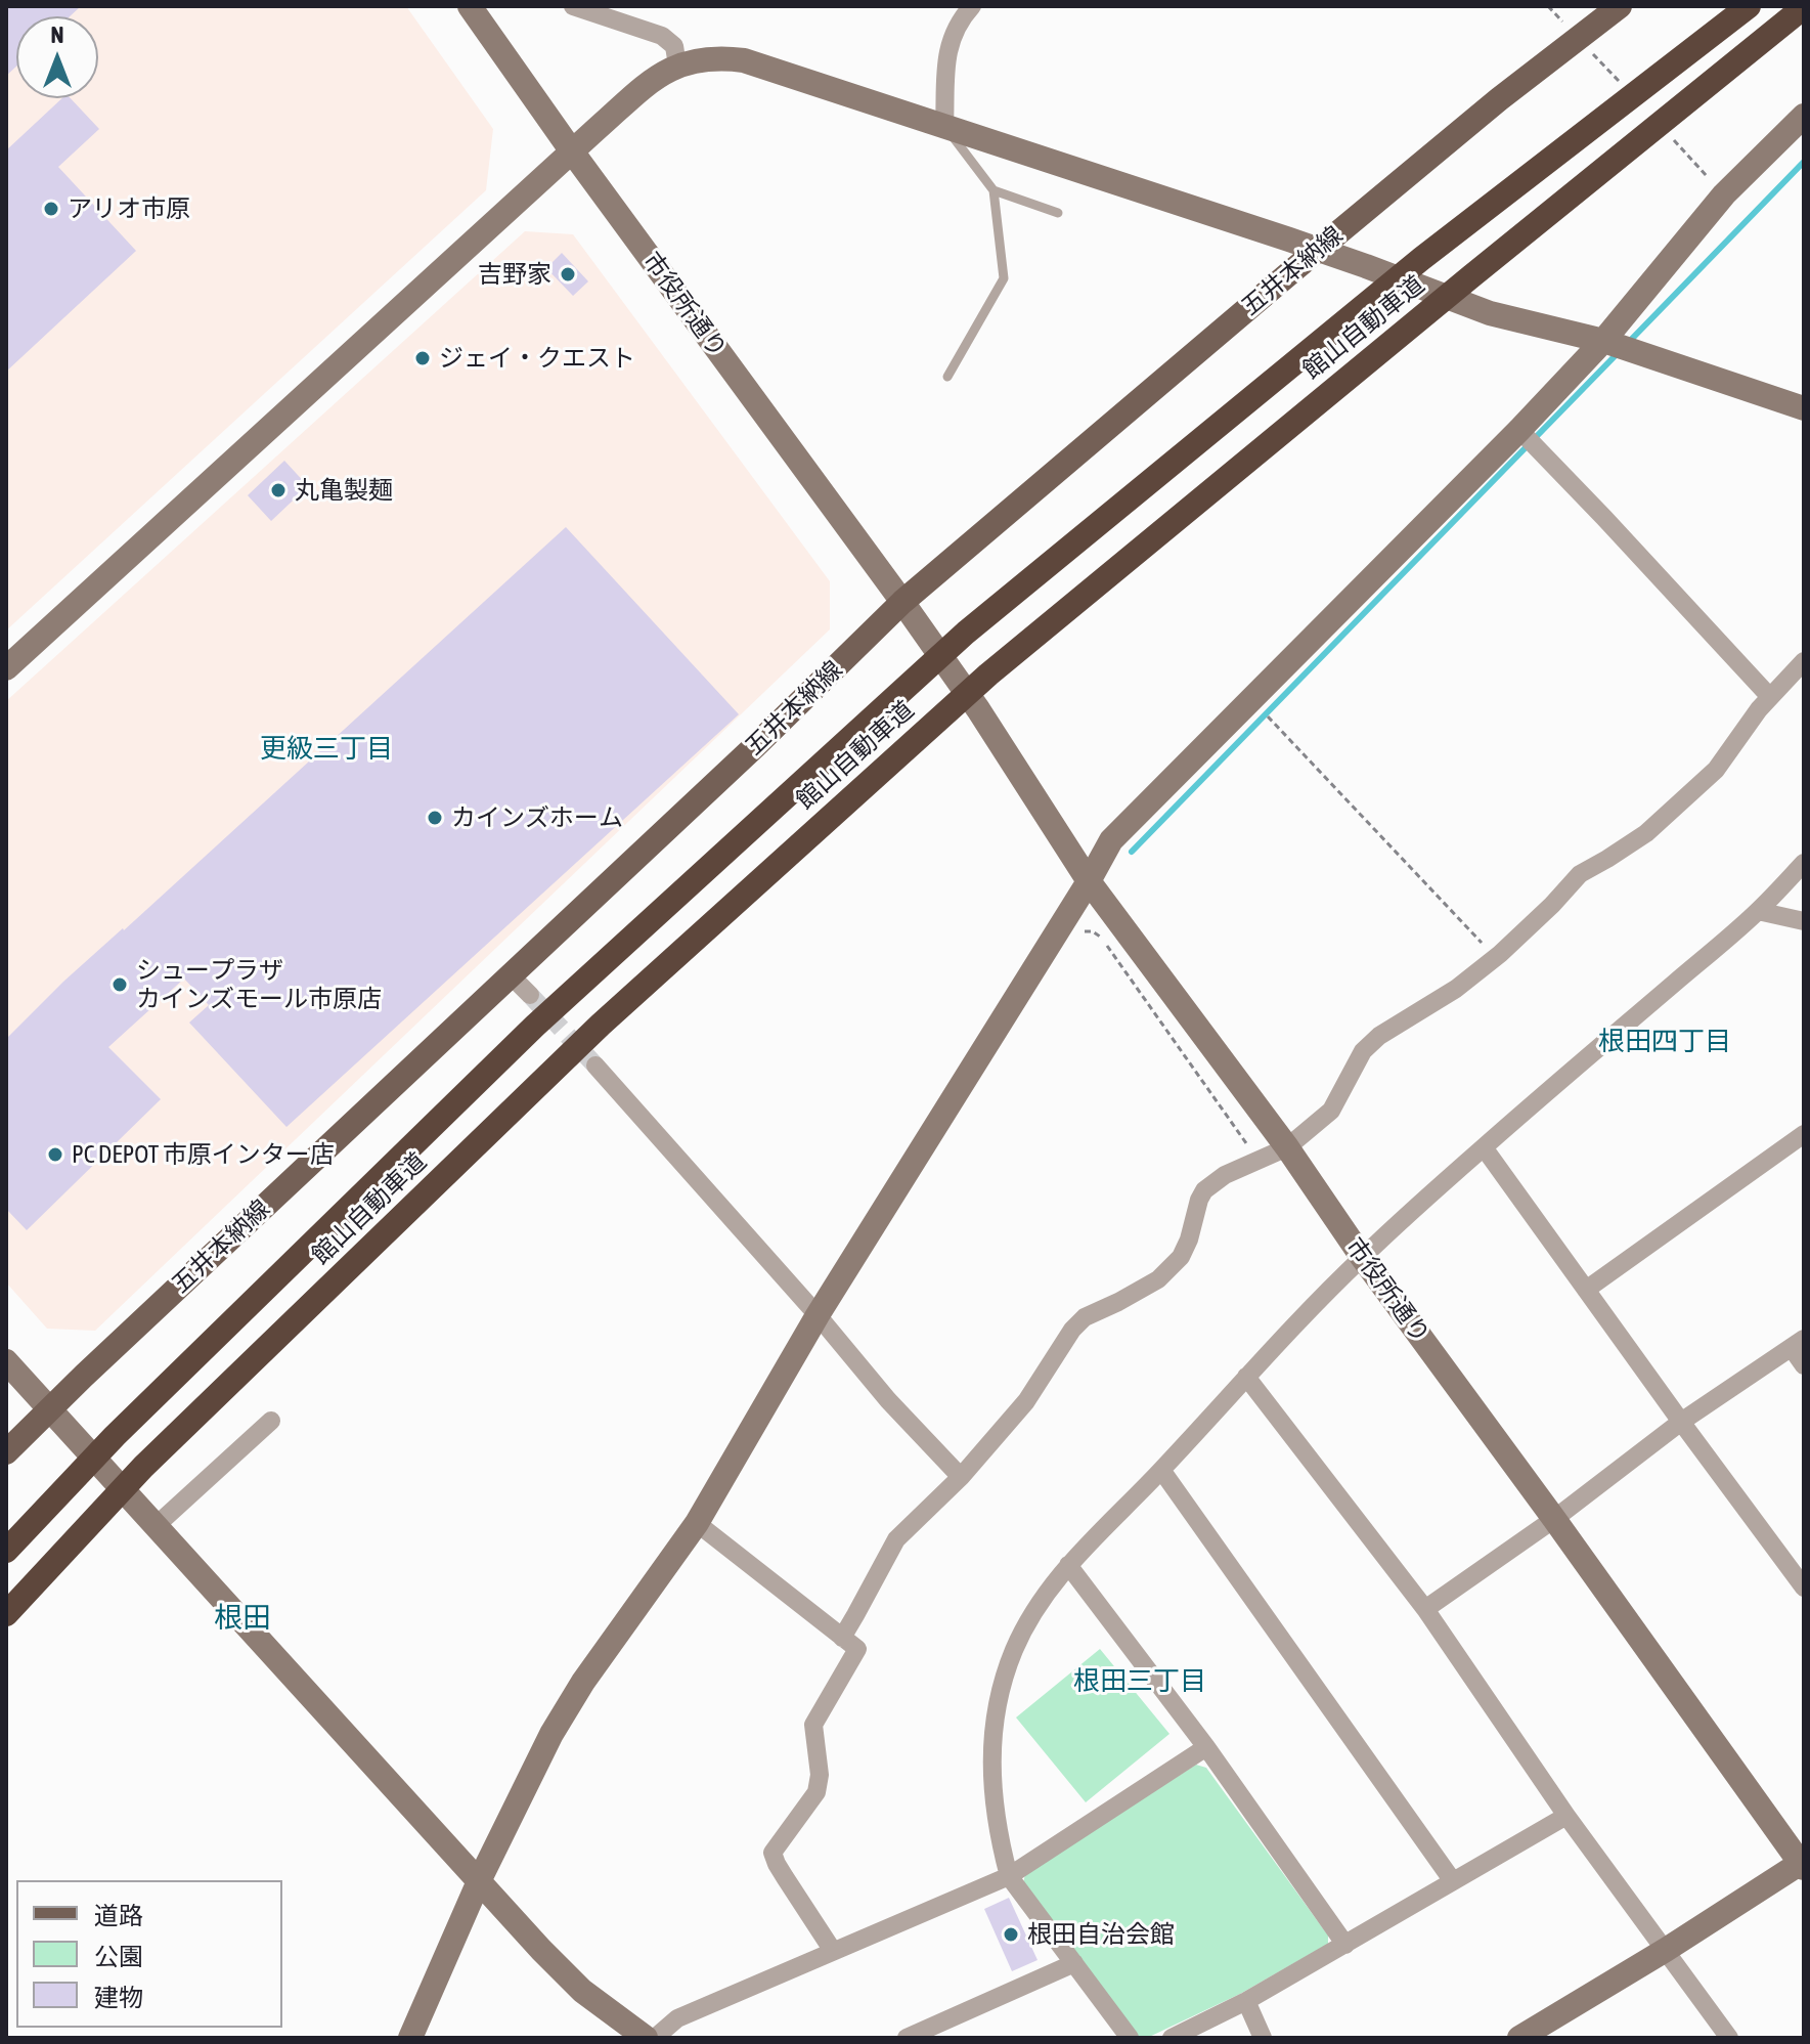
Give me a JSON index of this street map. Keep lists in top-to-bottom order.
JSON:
{
  "streets": {
    "highway": ["館山自動車道"],
    "main road": ["五井本納線"],
    "street": ["市役所通り"]
  },
  "crossings": [
    ["五井本納線", "市役所通り"]
  ],
  "districts": [
    "更級三丁目",
    "根田四丁目",
    "根田",
    "根田三丁目"
  ],
  "places": [
    "アリオ市原",
    "吉野家",
    "ジェイ・クエスト",
    "丸亀製麺",
    "カインズホーム",
    "シュープラザ カインズモール市原店",
    "PC DEPOT 市原インター店",
    "根田自治会館"
  ],
  "legend": ["道路", "公園", "建物"],
  "north": "top"
}
